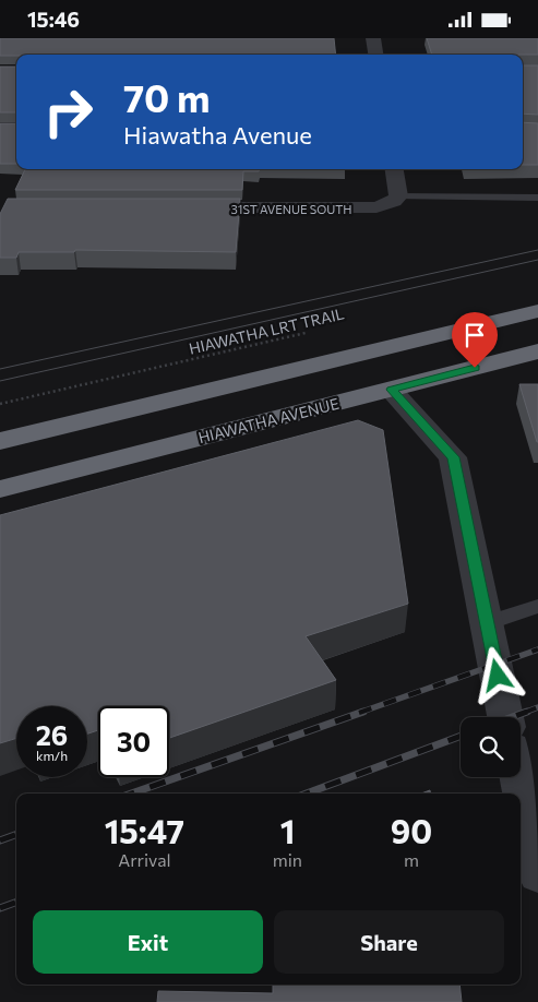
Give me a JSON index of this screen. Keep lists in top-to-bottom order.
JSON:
{
  "streets": {
    "highway": ["HIAWATHA AVENUE"],
    "street": ["31ST AVENUE SOUTH"],
    "path": ["HIAWATHA LRT TRAIL"]
  },
  "page": {
    "status": "15:46",
    "turn": ["70 m", "Hiawatha Avenue"],
    "speed": "26 km/h",
    "limit": "30",
    "eta": [
      "15:47",
      "Arrival",
      "1",
      "min",
      "90",
      "m"
    ],
    "buttons": ["Exit", "Share"]
  }
}
